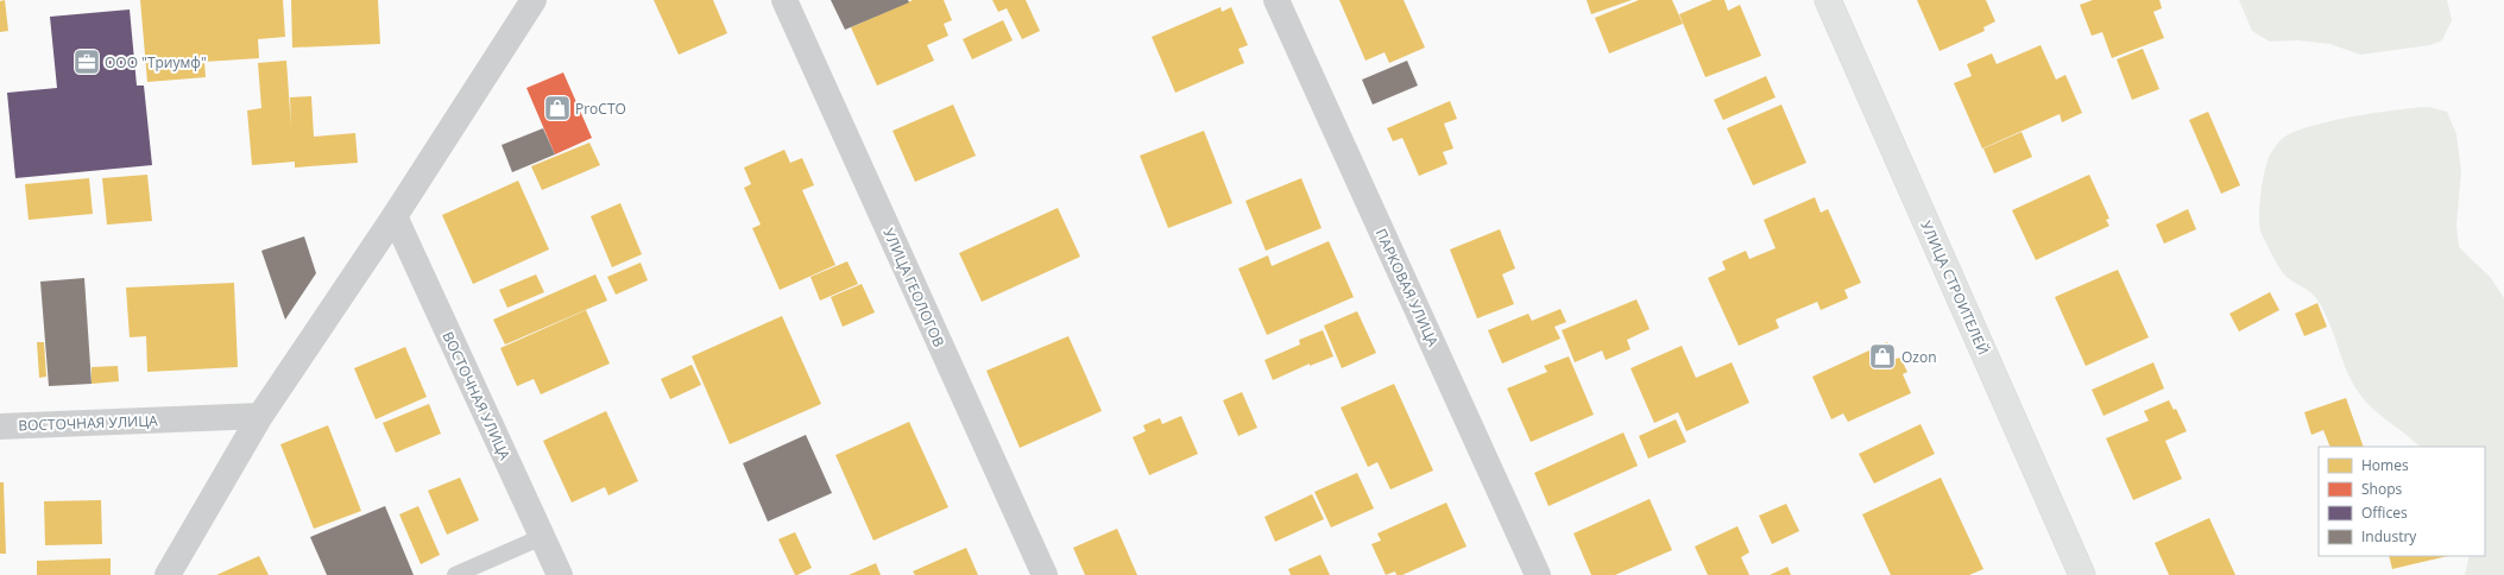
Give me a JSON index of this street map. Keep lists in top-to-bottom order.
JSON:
{
  "streets": {
    "main road": ["УЛИЦА СТРОИТЕЛЕЙ"],
    "street": ["УЛИЦА ГЕОЛОГОВ", "ПАРКОВАЯ УЛИЦА", "ВОСТОЧНАЯ УЛИЦА"]
  },
  "places": {
    "office": ["ООО \"Триумф\""],
    "shop": ["ProСТО", "Ozon"]
  },
  "legend": [
    "Homes",
    "Shops",
    "Offices",
    "Industry"
  ]
}
